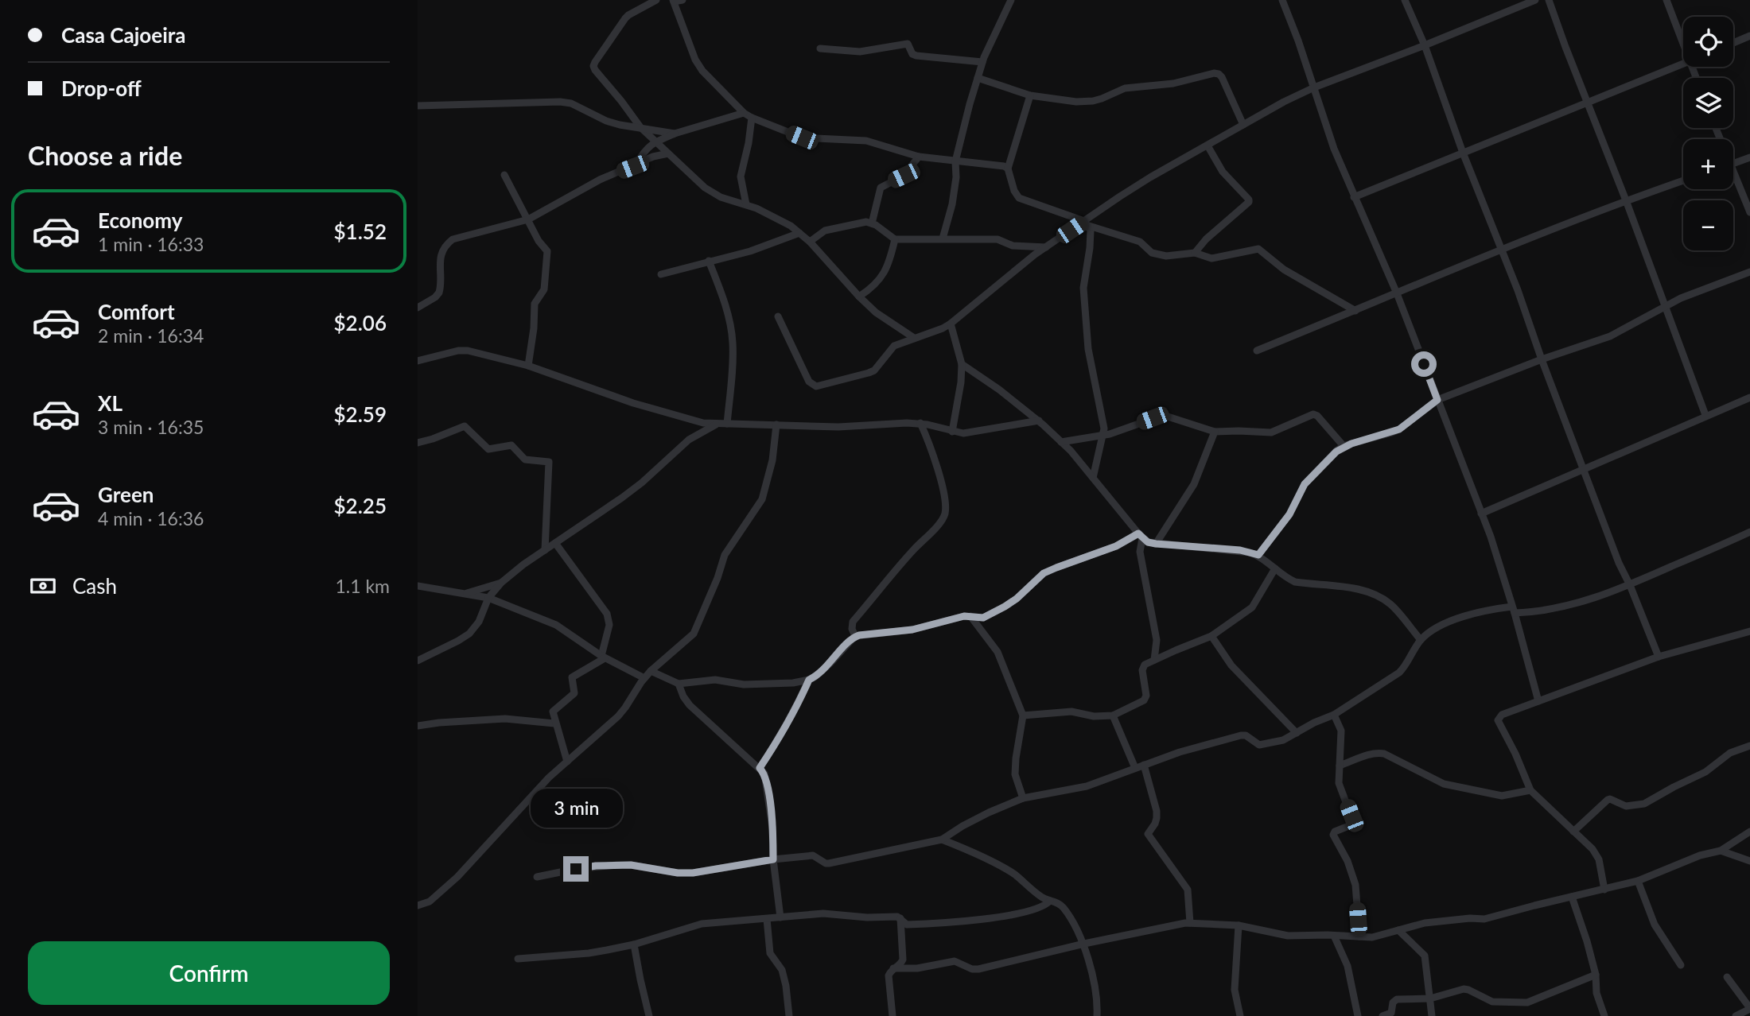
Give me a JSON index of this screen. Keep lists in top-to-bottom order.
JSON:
{
  "page": {
    "banner": ["Casa Cajoeira", "Drop-off"],
    "map_buttons": ["+", "−"],
    "heading": "Choose a ride",
    "list": [
      {
        "name": "Economy",
        "note": "1 min · 16:33",
        "value": "$1.52"
      },
      {
        "name": "Comfort",
        "note": "2 min · 16:34",
        "value": "$2.06"
      },
      {
        "name": "XL",
        "note": "3 min · 16:35",
        "value": "$2.59"
      },
      {
        "name": "Green",
        "note": "4 min · 16:36",
        "value": "$2.25"
      }
    ],
    "pay": ["Cash", "1.1 km"],
    "bubble": "3 min",
    "buttons": "Confirm"
  }
}
